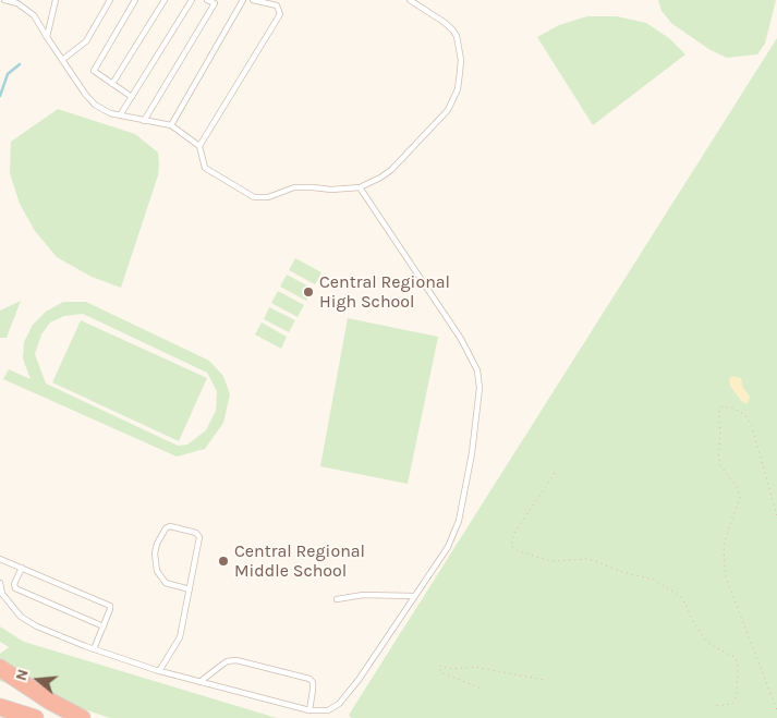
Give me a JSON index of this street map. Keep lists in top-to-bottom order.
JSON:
{
  "places": ["Central Regional High School", "Central Regional Middle School"],
  "north": "left"
}
